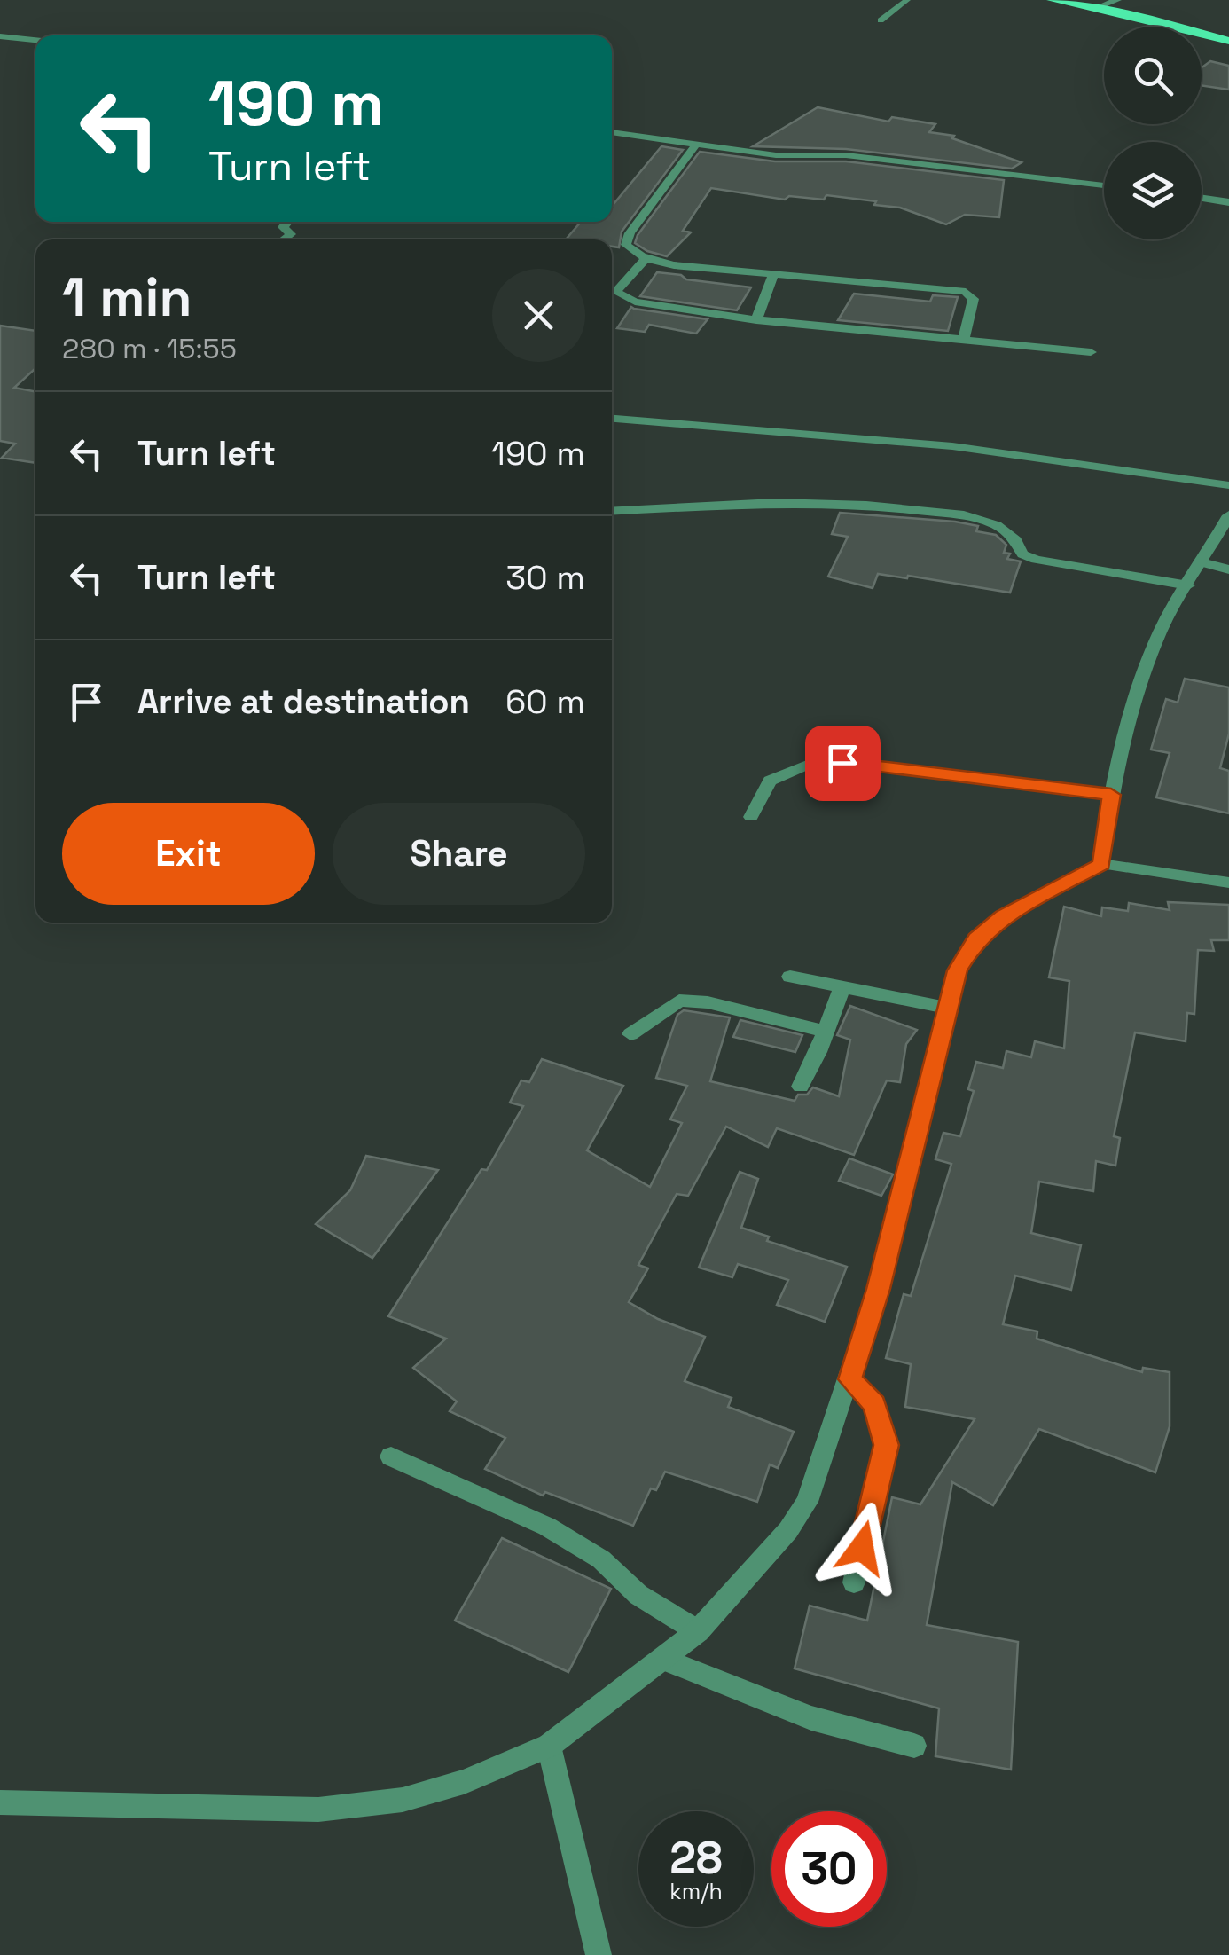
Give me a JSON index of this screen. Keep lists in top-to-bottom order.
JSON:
{
  "page": {
    "turn": ["190 m", "Turn left"],
    "heading": ["1 min", "280 m · 15:55"],
    "list": [
      {
        "name": "Turn left",
        "value": "190 m"
      },
      {
        "name": "Turn left",
        "value": "30 m"
      },
      {
        "name": "Arrive at destination",
        "value": "60 m"
      }
    ],
    "buttons": ["Exit", "Share"],
    "speed": "28 km/h",
    "limit": "30"
  }
}
